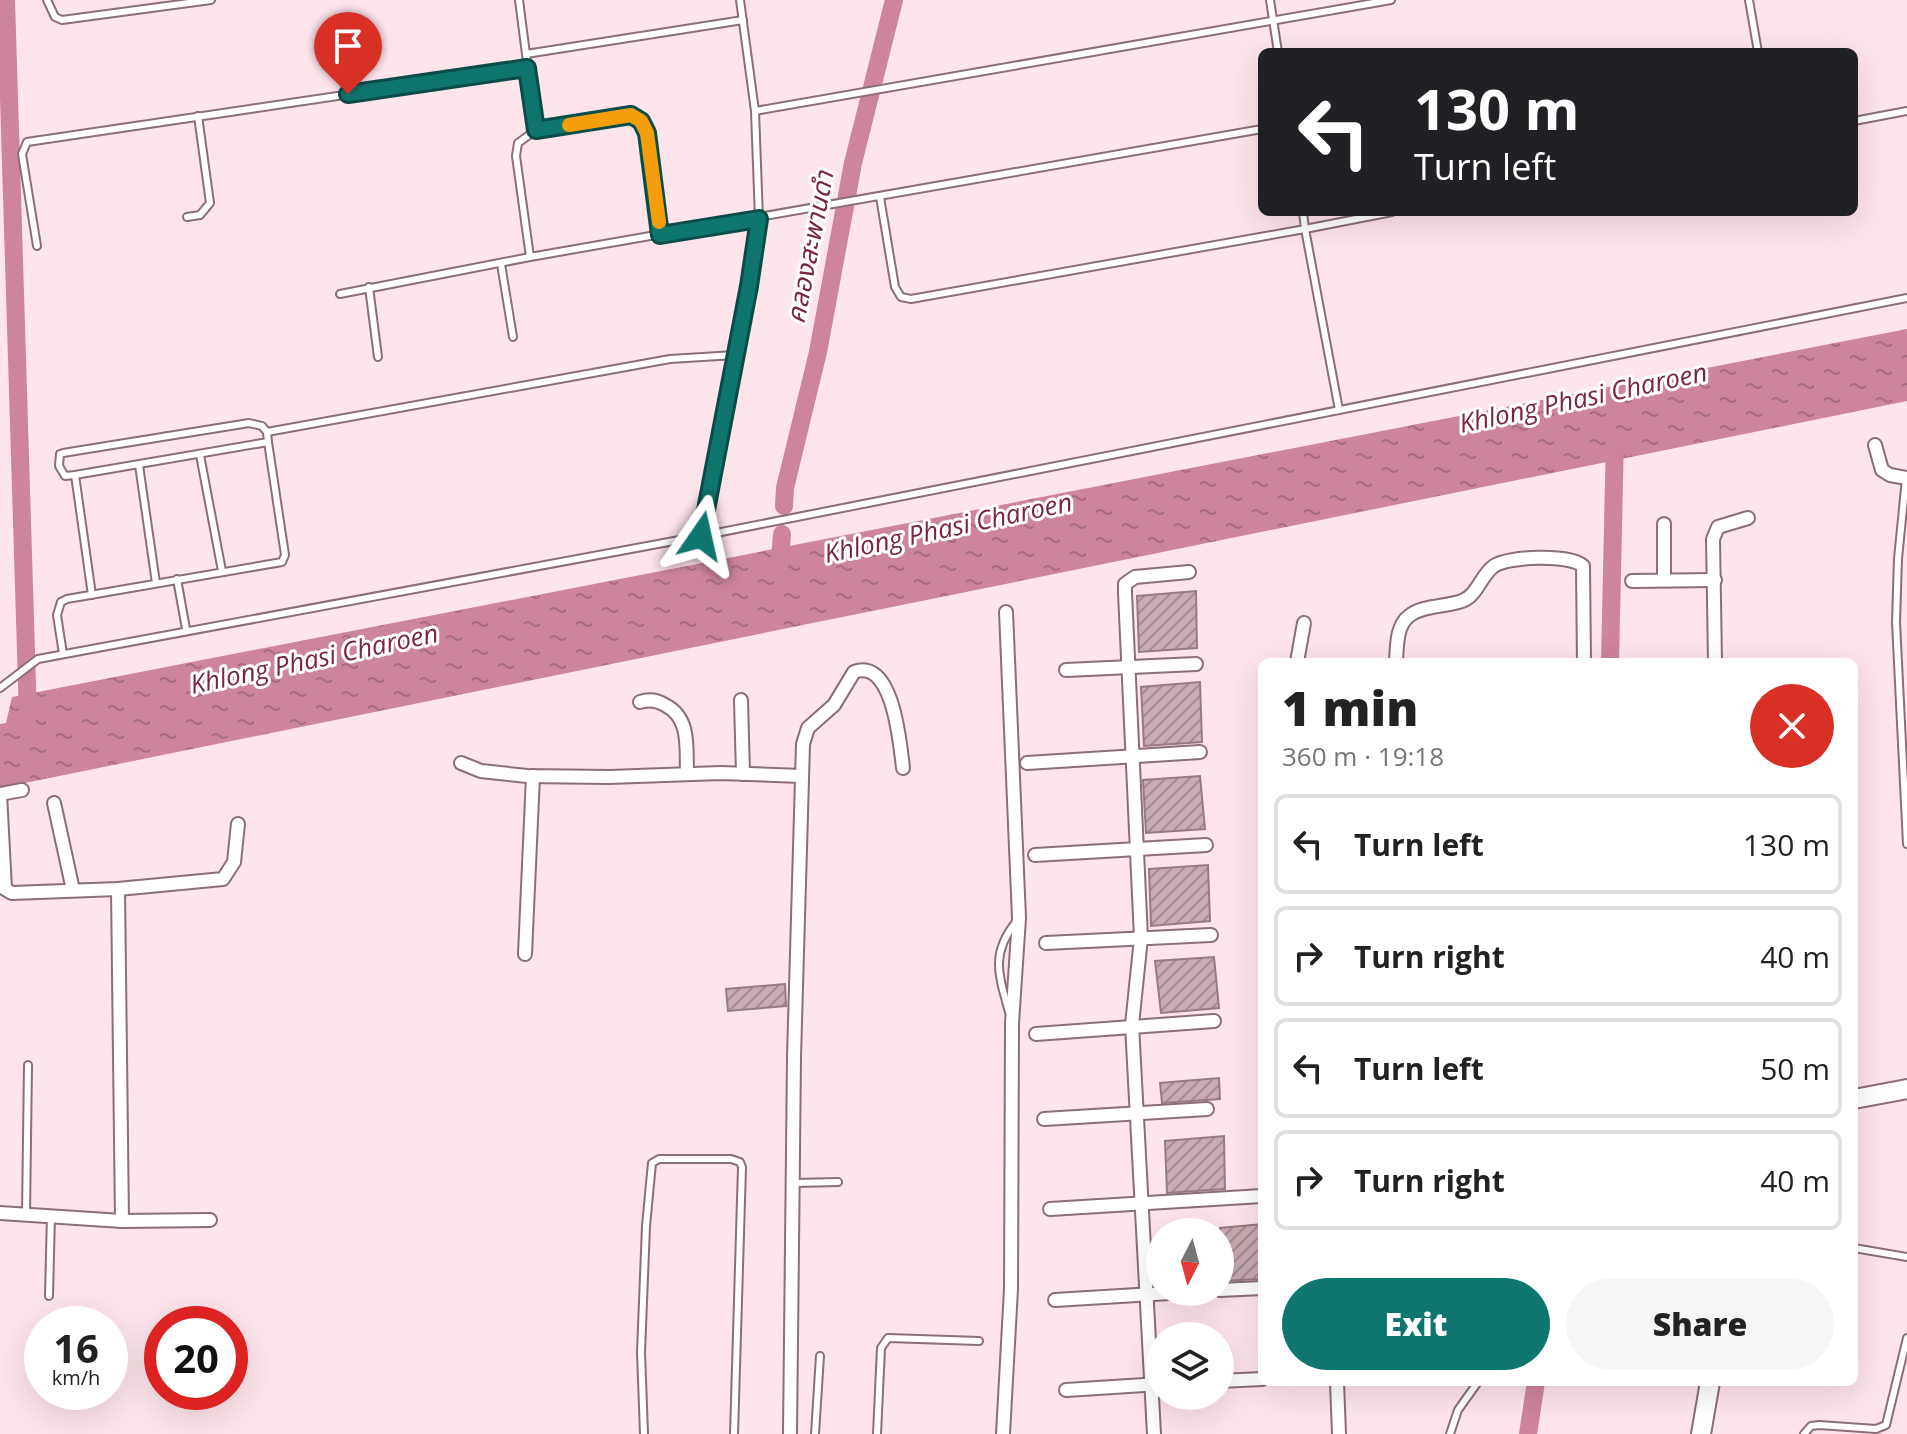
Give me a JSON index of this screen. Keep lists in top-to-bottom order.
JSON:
{
  "water": ["คลองสะพานดำ", "Khlong Phasi Charoen"],
  "north": "bottom",
  "page": {
    "turn": ["130 m", "Turn left"],
    "heading": ["1 min", "360 m · 19:18"],
    "list": [
      {
        "name": "Turn left",
        "value": "130 m"
      },
      {
        "name": "Turn right",
        "value": "40 m"
      },
      {
        "name": "Turn left",
        "value": "50 m"
      },
      {
        "name": "Turn right",
        "value": "40 m"
      }
    ],
    "buttons": ["Exit", "Share"],
    "speed": "16 km/h",
    "limit": "20"
  }
}
